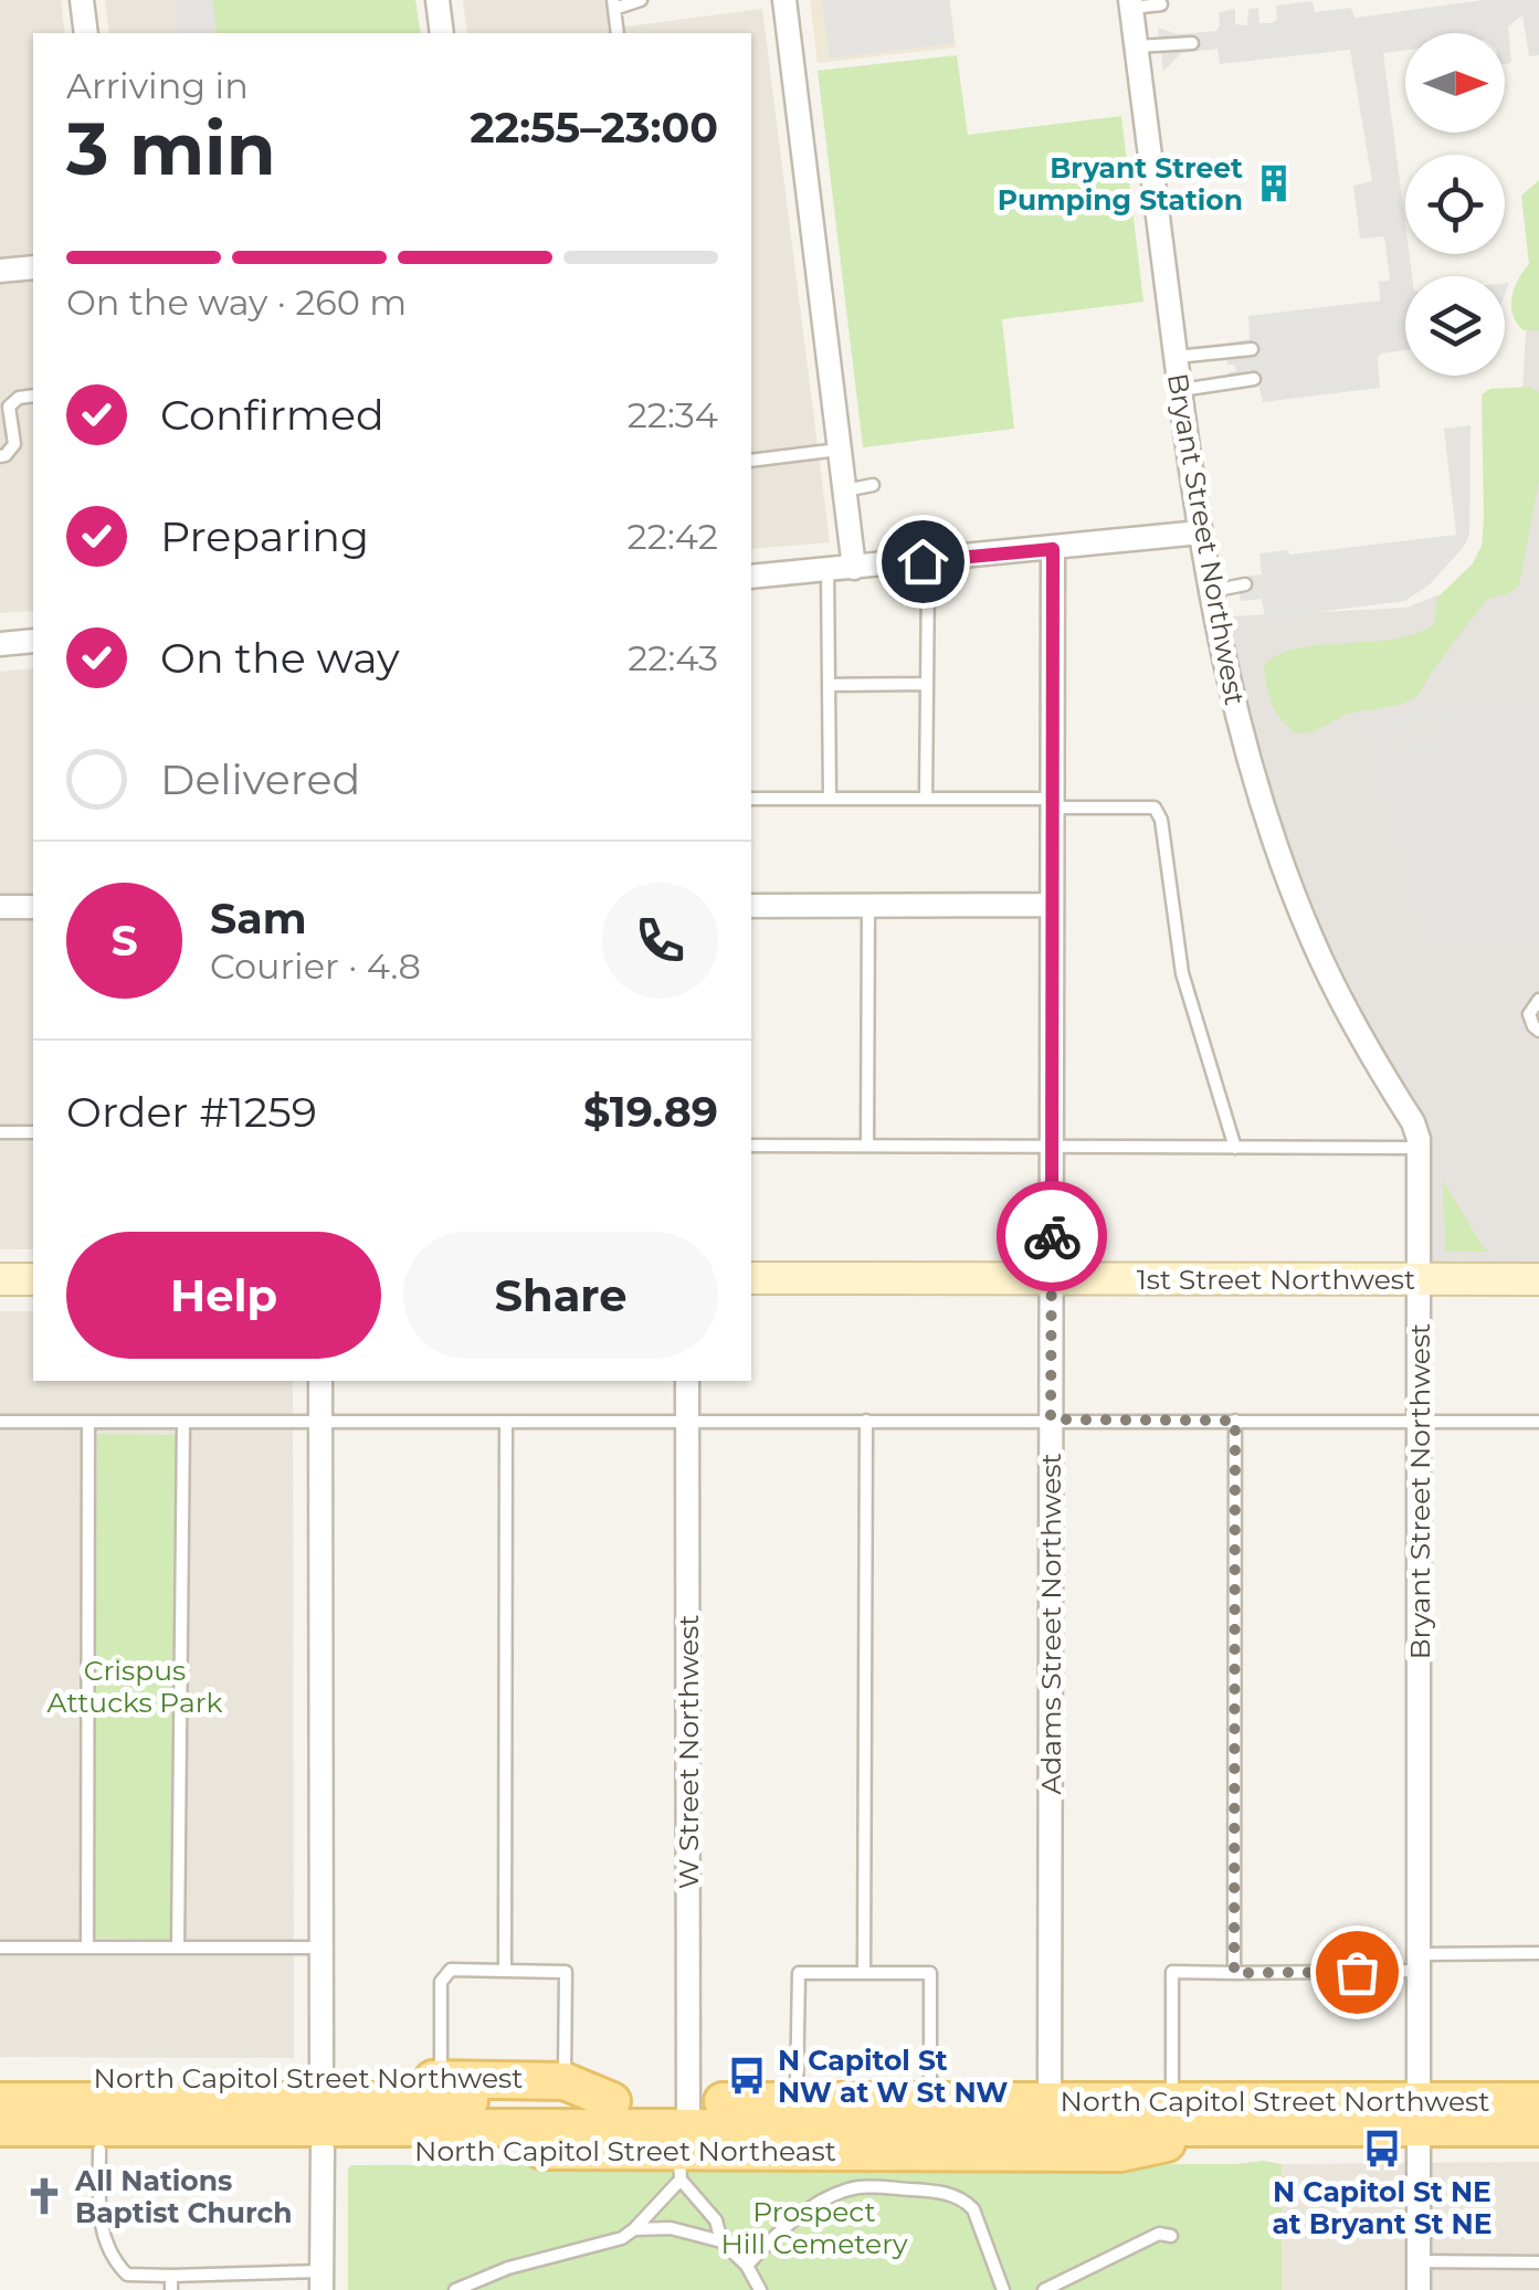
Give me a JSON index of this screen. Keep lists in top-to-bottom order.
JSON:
{
  "streets": {
    "main road": ["North Capitol Street Northwest", "North Capitol Street Northeast"],
    "street": [
      "Bryant Street Northwest",
      "1st Street Northwest",
      "Adams Street Northwest",
      "W Street Northwest"
    ]
  },
  "crossings": [
    ["Bryant Street Northwest", "1st Street Northwest"],
    ["Bryant Street Northwest", "North Capitol Street Northwest"],
    ["Bryant Street Northwest", "North Capitol Street Northeast"],
    ["1st Street Northwest", "Adams Street Northwest"],
    ["Adams Street Northwest", "North Capitol Street Northwest"],
    ["W Street Northwest", "North Capitol Street Northwest"],
    ["W Street Northwest", "North Capitol Street Northeast"],
    ["North Capitol Street Northwest", "North Capitol Street Northeast"]
  ],
  "parks": ["Crispus Attucks Park", "Prospect Hill Cemetery"],
  "places": {
    "building": ["Bryant Street Pumping Station"],
    "bus stop": ["N Capitol St NW at W St NW", "N Capitol St NE at Bryant St NE"],
    "church": ["All Nations Baptist Church"]
  },
  "north": "right",
  "page": {
    "heading": ["3 min", "Arriving in", "22:55–23:00"],
    "panel": [
      "Sam",
      "Courier · 4.8",
      "Order #1259",
      "$19.89"
    ],
    "bar": "On the way · 260 m",
    "list": [
      ["Confirmed", "22:34"],
      ["Preparing", "22:42"],
      ["On the way", "22:43"],
      "Delivered"
    ],
    "round": "S",
    "buttons": ["Help", "Share"]
  }
}
